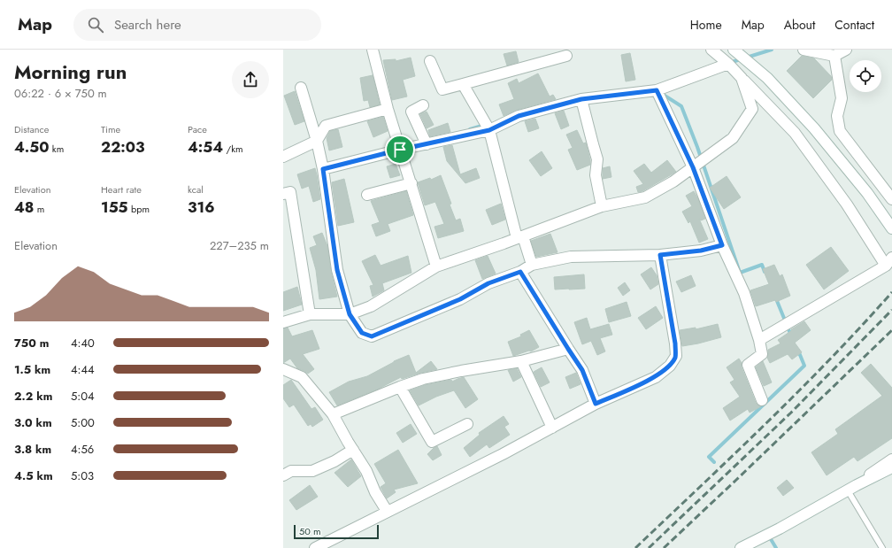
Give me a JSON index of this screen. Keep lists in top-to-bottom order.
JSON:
{
  "scale_bar": "50 m",
  "page": {
    "header": "Map",
    "search": "Search here",
    "nav": [
      "Home",
      "Map",
      "About",
      "Contact"
    ],
    "heading": ["Morning run", "06:22 · 6 × 750 m"],
    "stats": [
      ["Distance", "4.50 km"],
      ["Time", "22:03"],
      ["Pace", "4:54 /km"],
      ["Elevation", "48 m"],
      ["Heart rate", "155 bpm"],
      ["kcal", "316"]
    ],
    "chart": ["Elevation", "227–235 m"],
    "list": [
      {
        "name": "750 m",
        "note": "4:40"
      },
      {
        "name": "1.5 km",
        "note": "4:44"
      },
      {
        "name": "2.2 km",
        "note": "5:04"
      },
      {
        "name": "3.0 km",
        "note": "5:00"
      },
      {
        "name": "3.8 km",
        "note": "4:56"
      },
      {
        "name": "4.5 km",
        "note": "5:03"
      }
    ],
    "scale": "50 m"
  }
}
